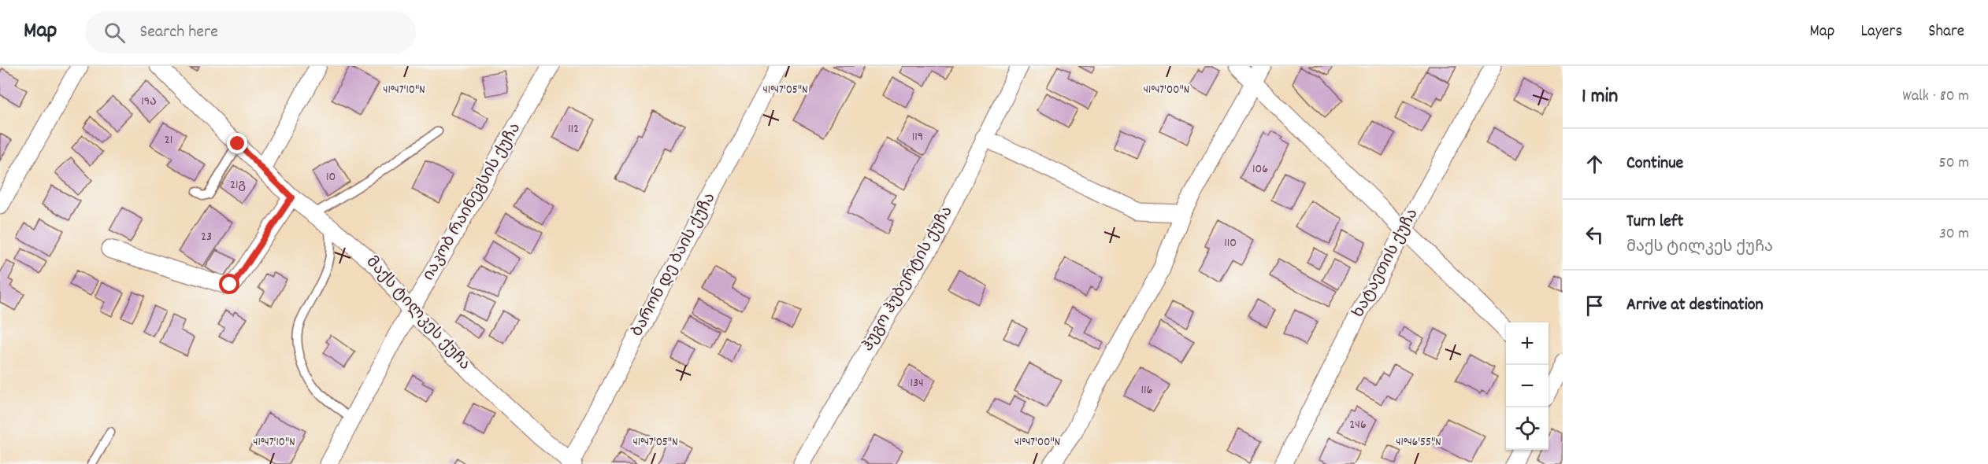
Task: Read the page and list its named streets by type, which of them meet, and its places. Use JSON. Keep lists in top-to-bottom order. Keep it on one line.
{"streets":{"street":["იაკობ რაინეგსის ქუჩა","ხატაეთის ქუჩა","ბარონ დე ბაის ქუჩა","ჰუგო ჰუბერტის ქუჩა","მაქს ტილკეს ქუჩა"]},"crossings":[["იაკობ რაინეგსის ქუჩა","მაქს ტილკეს ქუჩა"],["ბარონ დე ბაის ქუჩა","მაქს ტილკეს ქუჩა"]],"house_numbers":["19ა","112","119","21","106","10","21გ","23","110","134","116","246"],"page":{"header":"Map","search":"Search here","nav":["Map","Layers","Share"],"heading":["1 min","Walk · 80 m"],"list":[["Continue","50 m"],["Turn left","მაქს ტილკეს ქუჩა","30 m"],"Arrive at destination"],"map_buttons":["+","−"]},"coordinates":["41°47'10\"N","41°47'05\"N","41°47'00\"N","41°46'55\"N"]}
